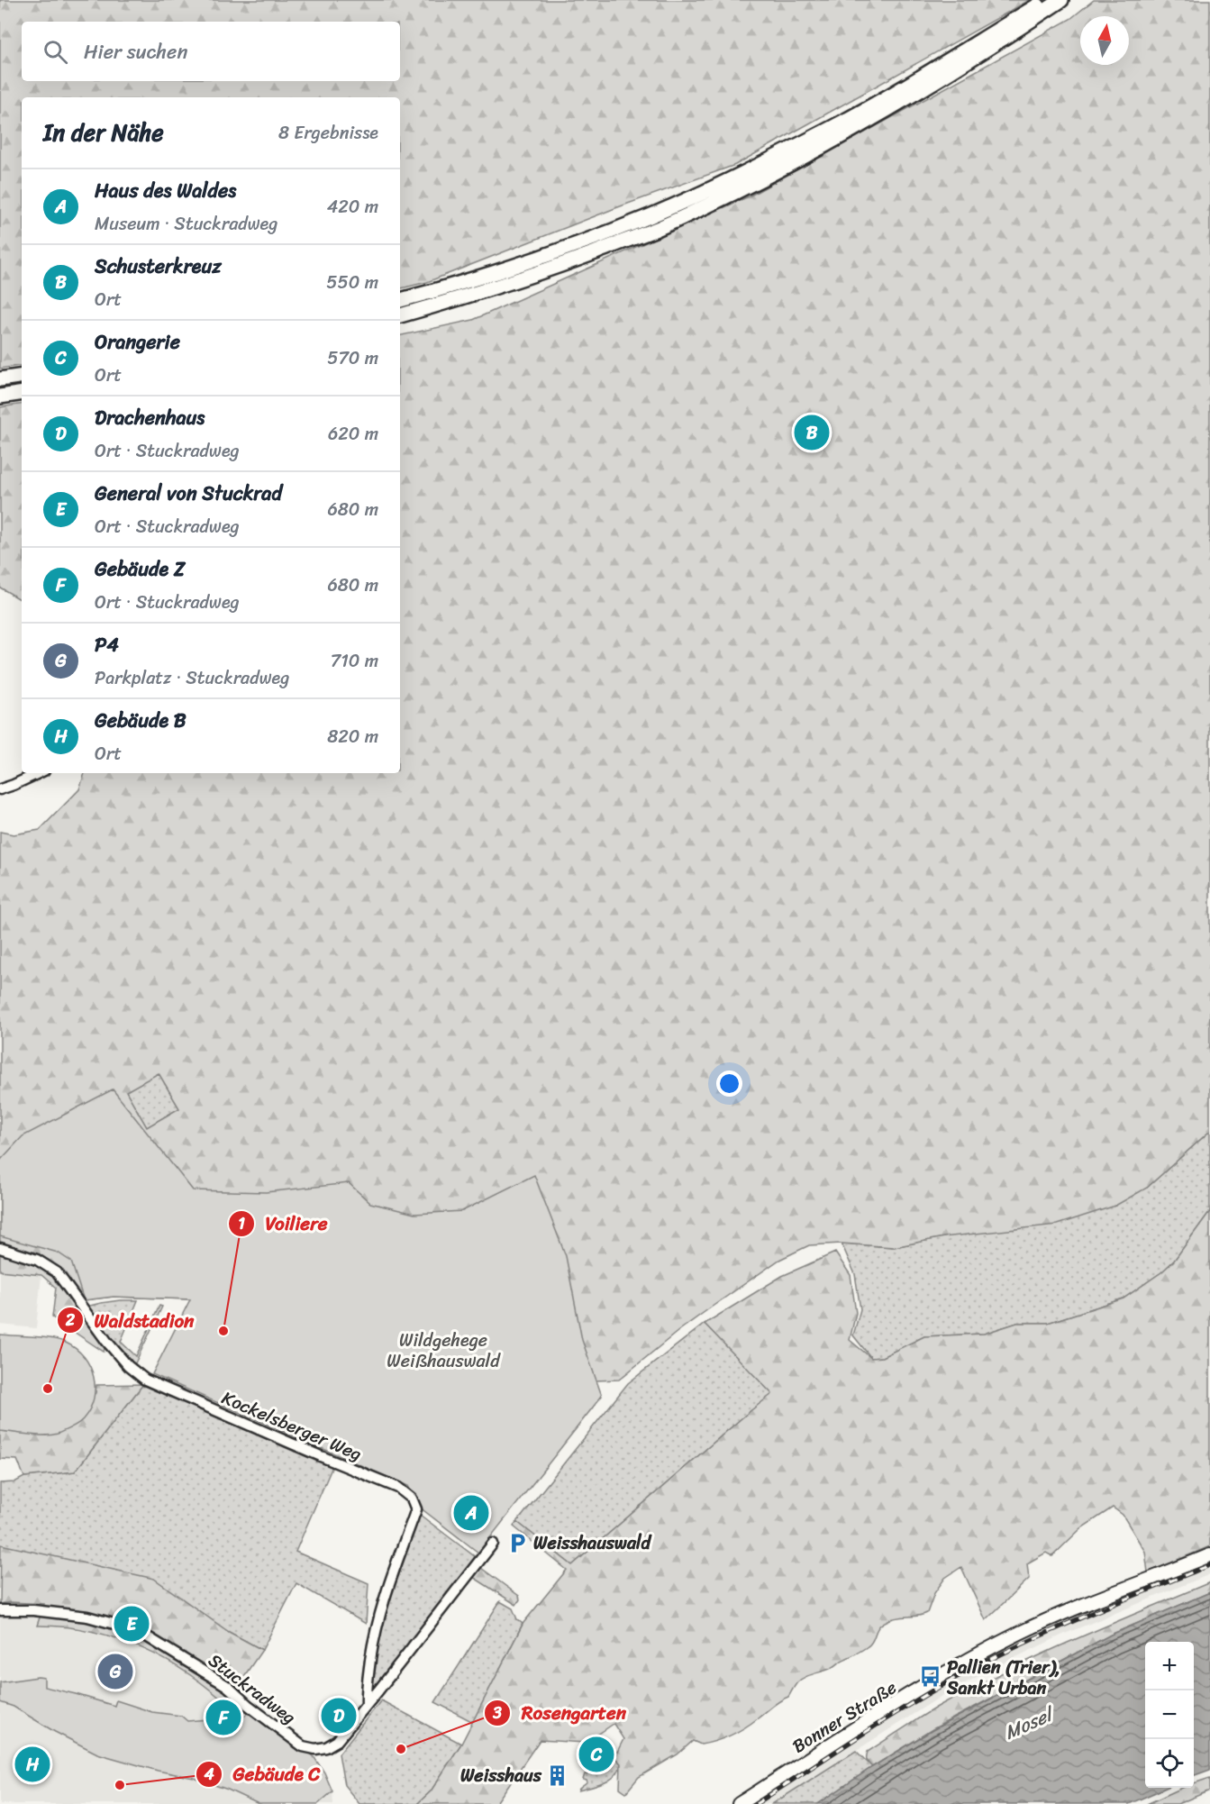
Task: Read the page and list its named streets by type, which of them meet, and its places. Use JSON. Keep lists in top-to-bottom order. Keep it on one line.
{"streets":{"main road":["Bonner Straße"],"street":["Kockelsberger Weg","Stuckradweg"]},"crossings":[["Kockelsberger Weg","Stuckradweg"]],"water":["Mosel"],"parks":["Wildgehege Weißhauswald"],"places":{"other":["Voiliere","Waldstadion","Rosengarten","Gebäude C"],"parking":["Weisshauswald"],"bus stop":["Pallien (Trier), Sankt Urban"],"building":["Weisshaus"]},"north":"top","page":{"search":"Hier suchen","heading":["In der Nähe","8 Ergebnisse"],"list":[{"mark":"A","name":"Haus des Waldes","note":"Museum · Stuckradweg","value":"420 m"},{"mark":"B","name":"Schusterkreuz","note":"Ort","value":"550 m"},{"mark":"C","name":"Orangerie","note":"Ort","value":"570 m"},{"mark":"D","name":"Drachenhaus","note":"Ort · Stuckradweg","value":"620 m"},{"mark":"E","name":"General von Stuckrad","note":"Ort · Stuckradweg","value":"680 m"},{"mark":"F","name":"Gebäude Z","note":"Ort · Stuckradweg","value":"680 m"},{"mark":"G","name":"P4","note":"Parkplatz · Stuckradweg","value":"710 m"},{"mark":"H","name":"Gebäude B","note":"Ort","value":"820 m"}],"pins":["B","A","E","G","D","F","C","H"],"map_buttons":["+","−"]}}
